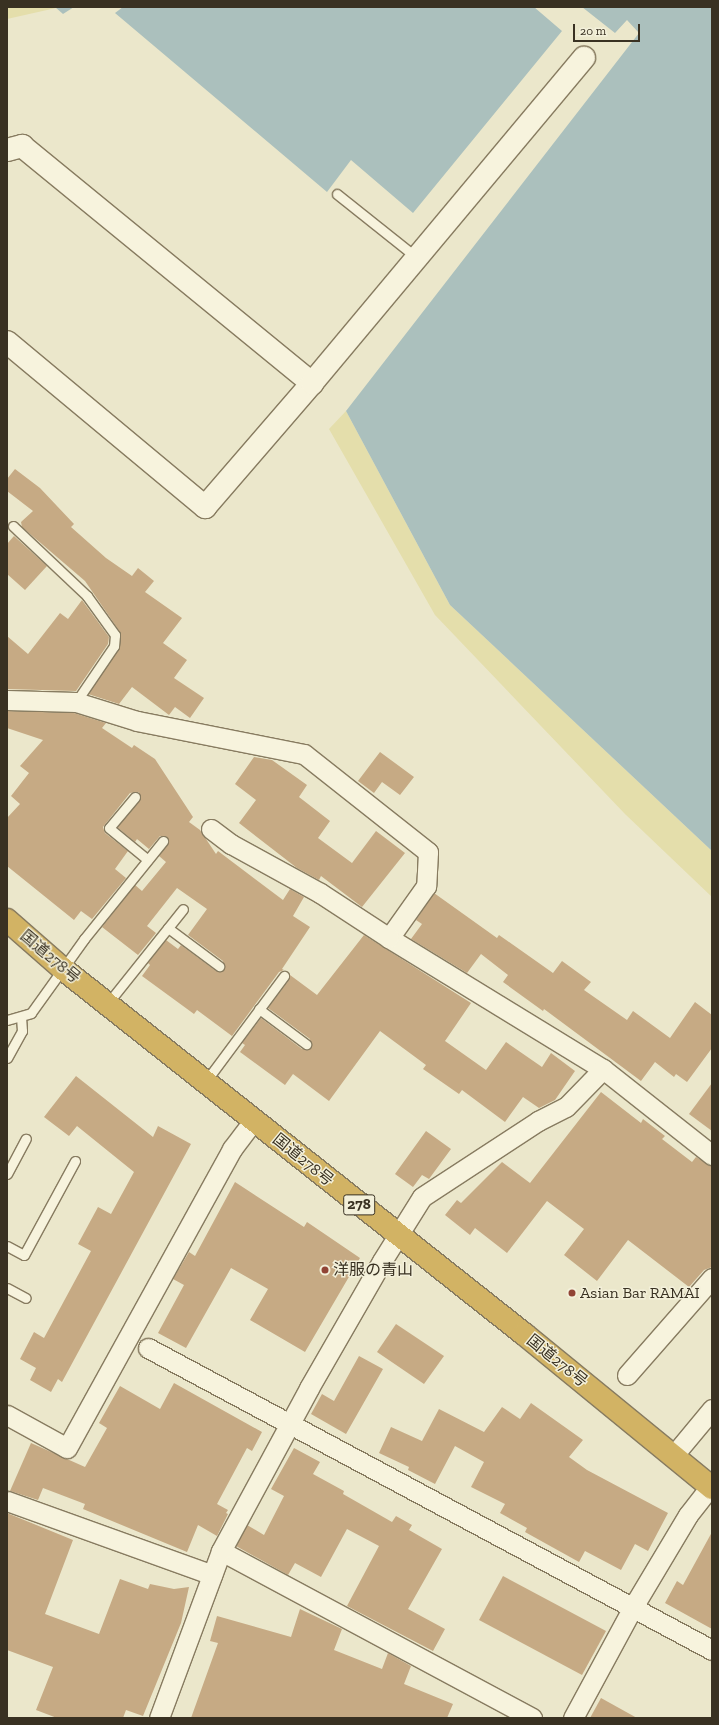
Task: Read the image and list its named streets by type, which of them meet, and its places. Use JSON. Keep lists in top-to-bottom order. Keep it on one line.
{"streets":{"highway":["国道278号","278"]},"places":["洋服の青山","Asian Bar RAMAI"],"scale_bar":"20 m"}
